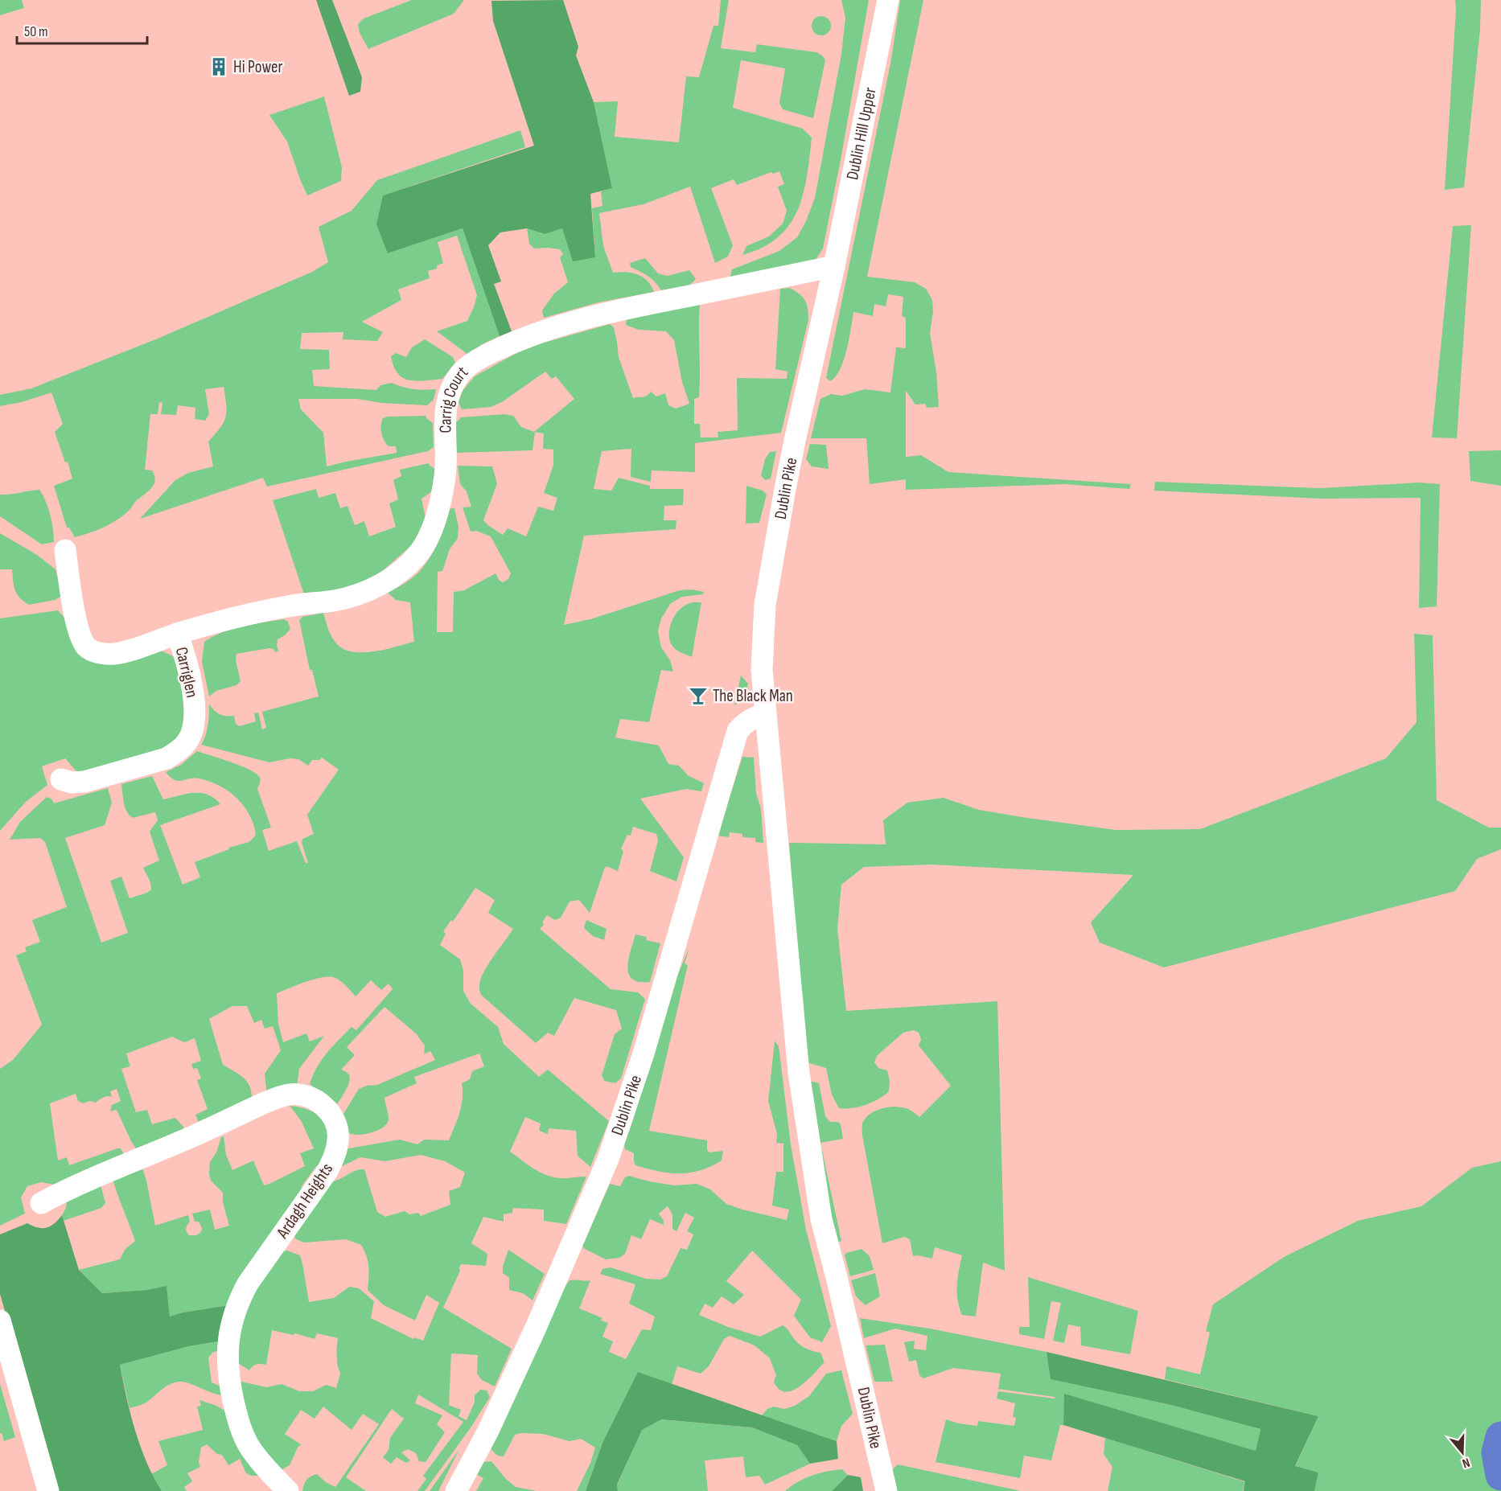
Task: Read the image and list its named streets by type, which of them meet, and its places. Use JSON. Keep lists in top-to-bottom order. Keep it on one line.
{"streets":{"street":["Dublin Hill Upper","Carrig Court","Dublin Pike","Carriglen","Ardagh Heights"]},"crossings":[["Dublin Hill Upper","Carrig Court"],["Dublin Hill Upper","Dublin Pike"],["Carrig Court","Dublin Pike"],["Carrig Court","Carriglen"]],"places":{"building":["Hi Power"],"bar":["The Black Man"]},"scale_bar":"50 m","north":"bottom"}
